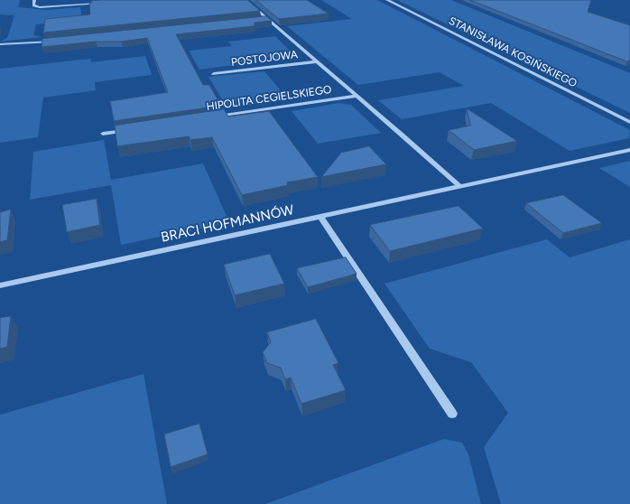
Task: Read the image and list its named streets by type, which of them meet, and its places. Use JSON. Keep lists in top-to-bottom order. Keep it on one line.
{"streets":{"street":["STANISŁAWA KOSIŃSKIEGO","POSTOJOWA","HIPOLITA CEGIELSKIEGO","BRACI HOFMANNÓW"]},"crossings":[["POSTOJOWA","HIPOLITA CEGIELSKIEGO"],["HIPOLITA CEGIELSKIEGO","BRACI HOFMANNÓW"]]}
